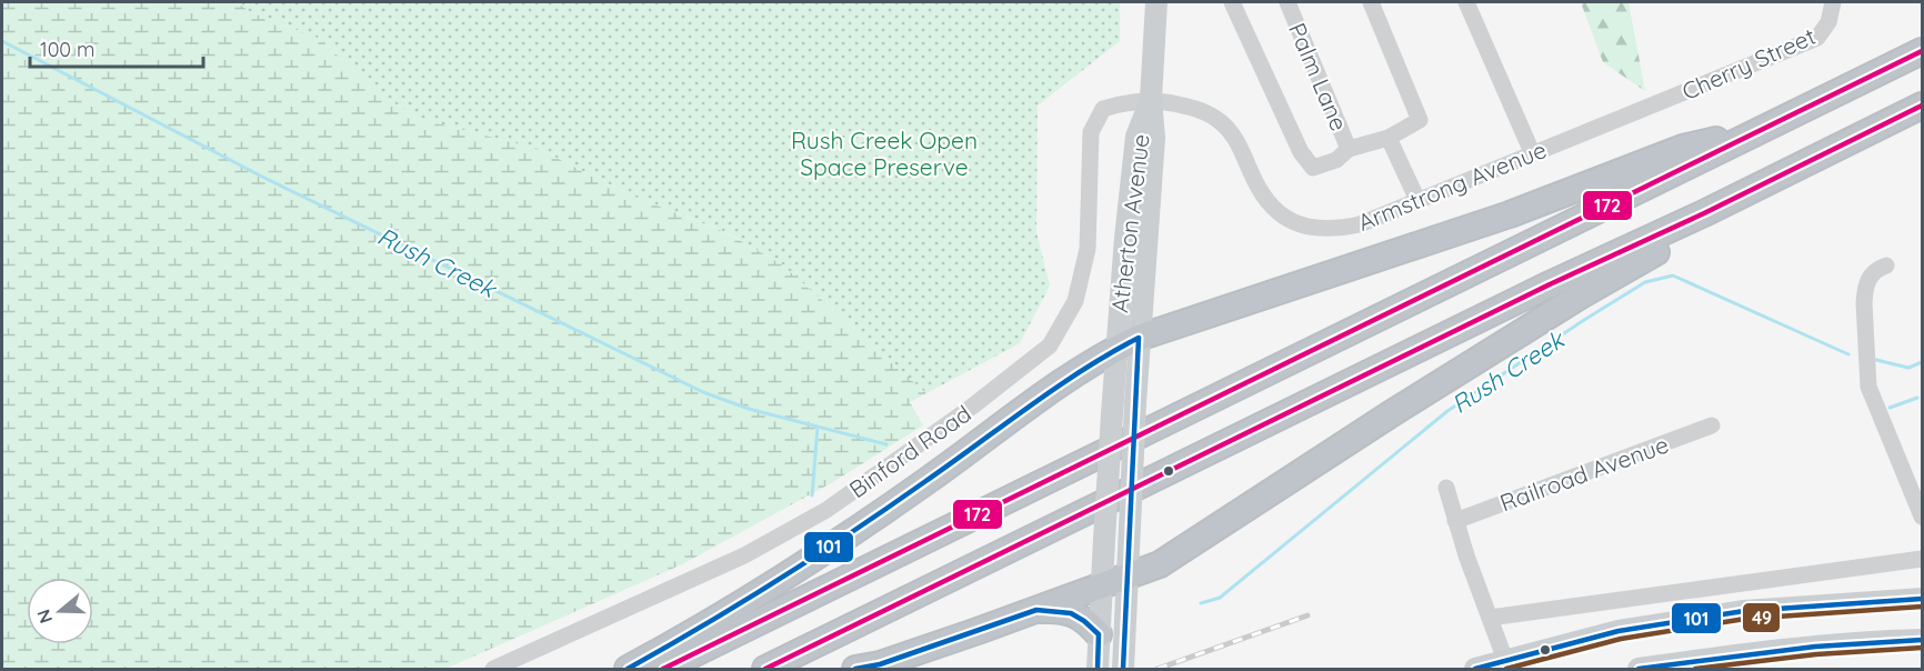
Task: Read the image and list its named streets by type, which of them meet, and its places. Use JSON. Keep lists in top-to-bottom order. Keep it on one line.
{"streets":{"main road":["Atherton Avenue"],"street":["Cherry Street","Palm Lane","Armstrong Avenue","Binford Road","Railroad Avenue"]},"crossings":[["Cherry Street","Armstrong Avenue"],["Armstrong Avenue","Atherton Avenue"],["Armstrong Avenue","Binford Road"],["Atherton Avenue","Binford Road"]],"water":["Rush Creek"],"parks":["Rush Creek Open Space Preserve"],"lines":["transit line 172","transit line 101","transit line 49"],"scale_bar":"100 m","north":"left"}
